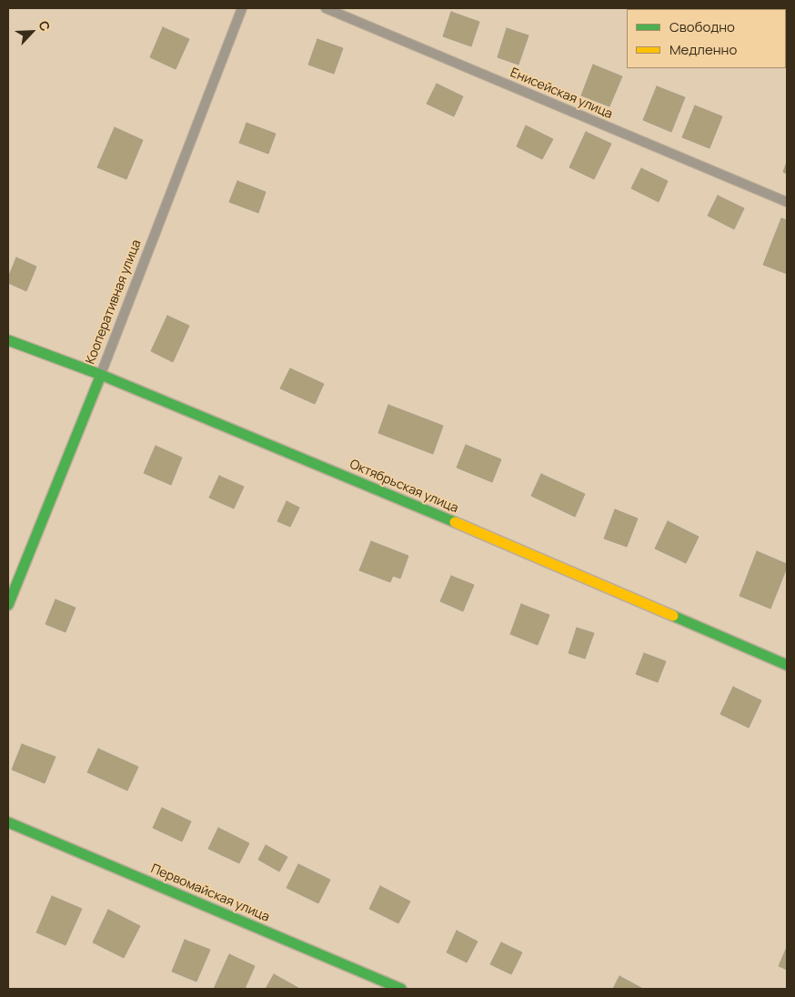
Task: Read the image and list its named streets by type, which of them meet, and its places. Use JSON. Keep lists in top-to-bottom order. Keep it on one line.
{"streets":{"main road":["Кооперативная улица","Октябрьская улица","Первомайская улица"],"lane":["Енисейская улица"]},"crossings":[["Кооперативная улица","Октябрьская улица"]],"legend":["Свободно","Медленно"],"north":"top right"}
